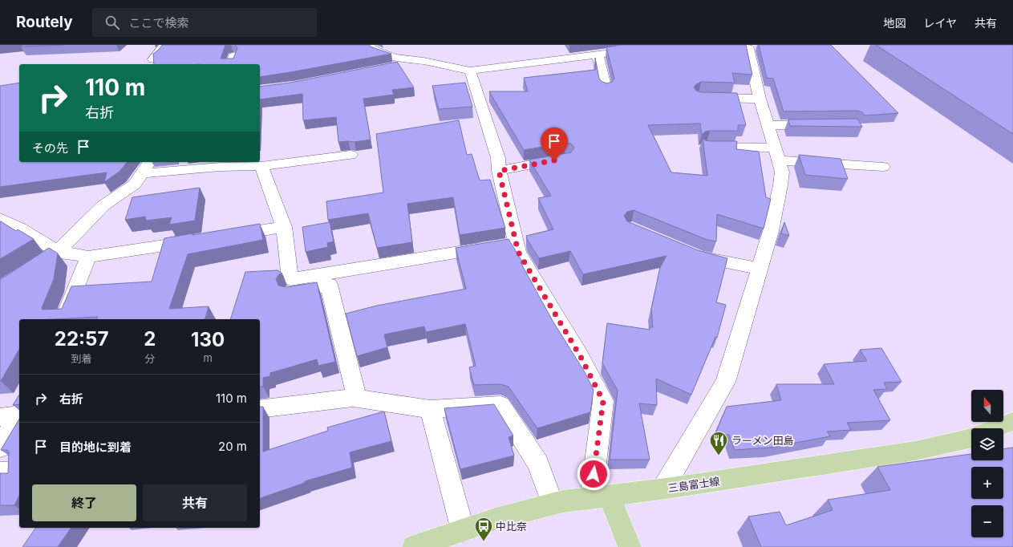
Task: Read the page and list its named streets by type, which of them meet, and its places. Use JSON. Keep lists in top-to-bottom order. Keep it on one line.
{"streets":{"main road":["三島富士線"]},"places":{"restaurant":["ラーメン田島"],"bus stop":["中比奈"]},"north":"top","page":{"header":"Routely","search":"ここで検索","nav":["地図","レイヤ","共有"],"turn":["110 m","右折"],"then":"その先","eta":["22:57","到着","2","分","130","m"],"list":[{"name":"右折","value":"110 m"},{"name":"目的地に到着","value":"20 m"}],"map_buttons":["+","−"],"buttons":["終了","共有"]}}
